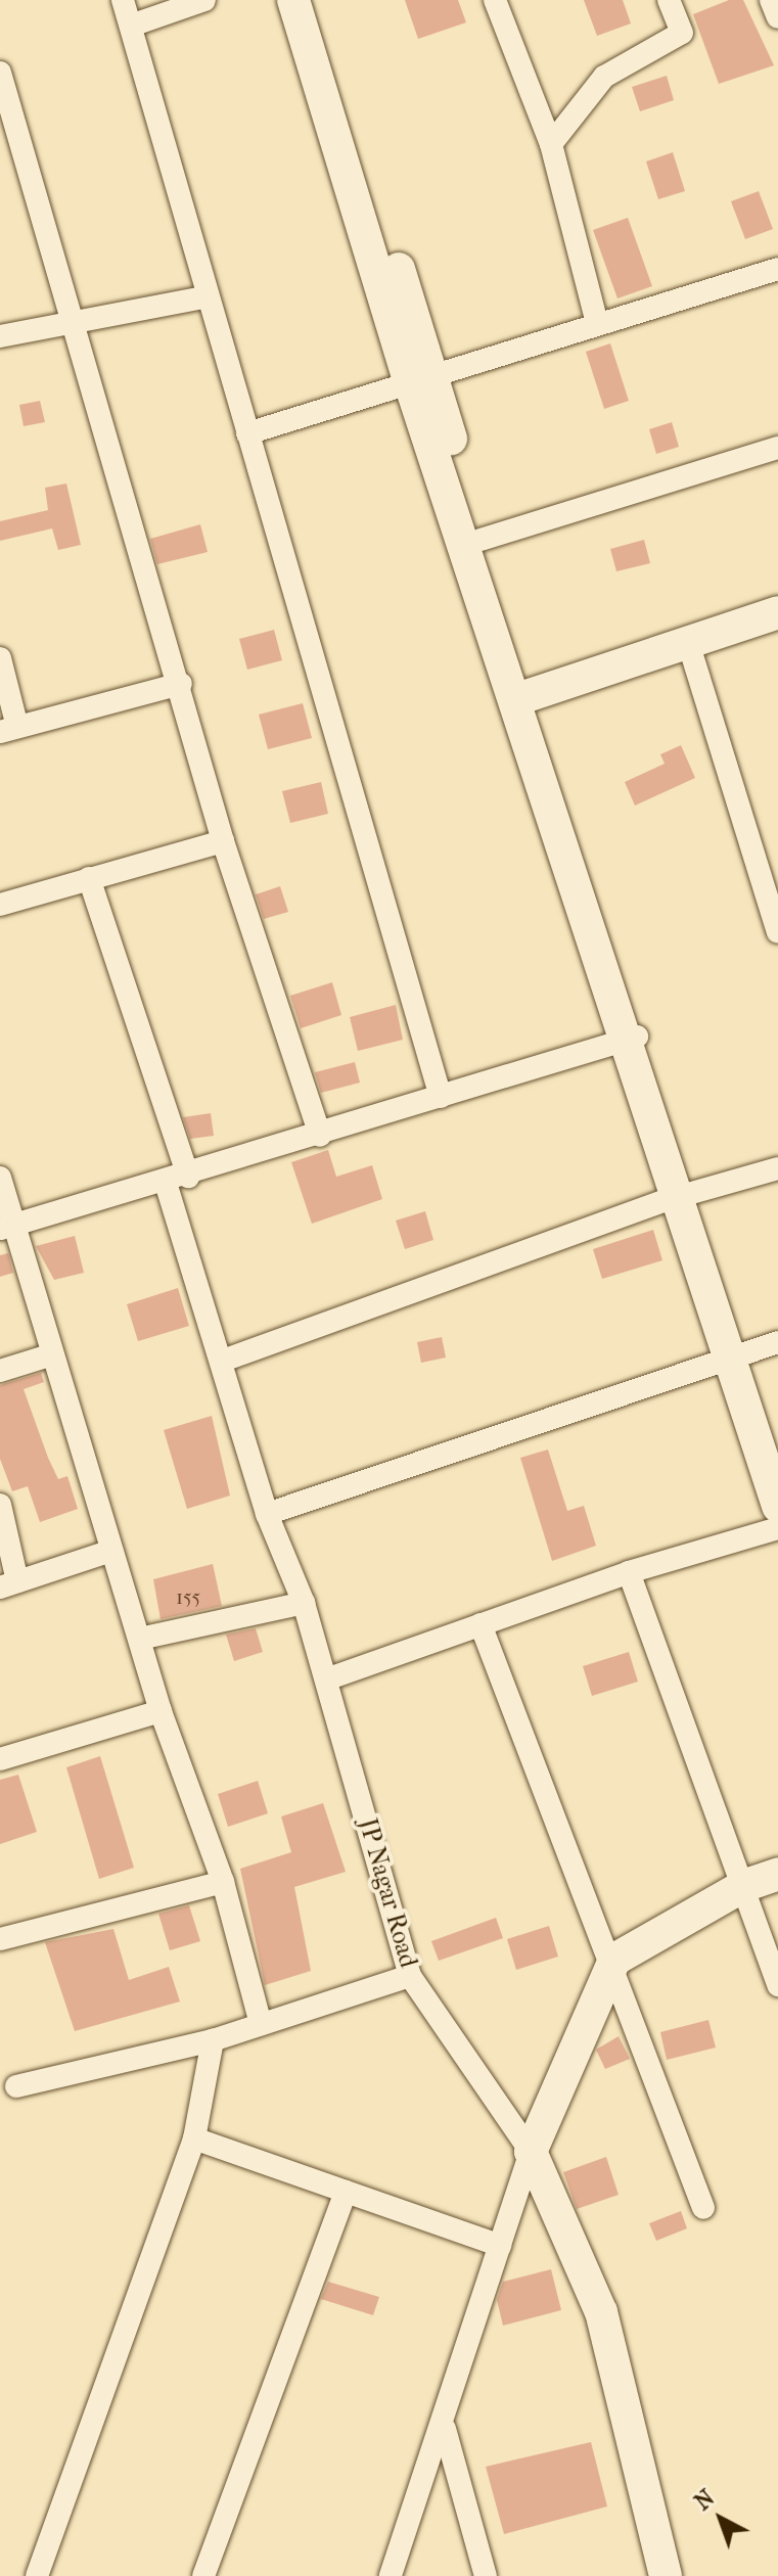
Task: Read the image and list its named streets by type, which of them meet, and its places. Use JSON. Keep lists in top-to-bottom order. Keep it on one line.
{"streets":{"street":["JP Nagar Road"]},"house_numbers":["155"],"north":"top left"}
